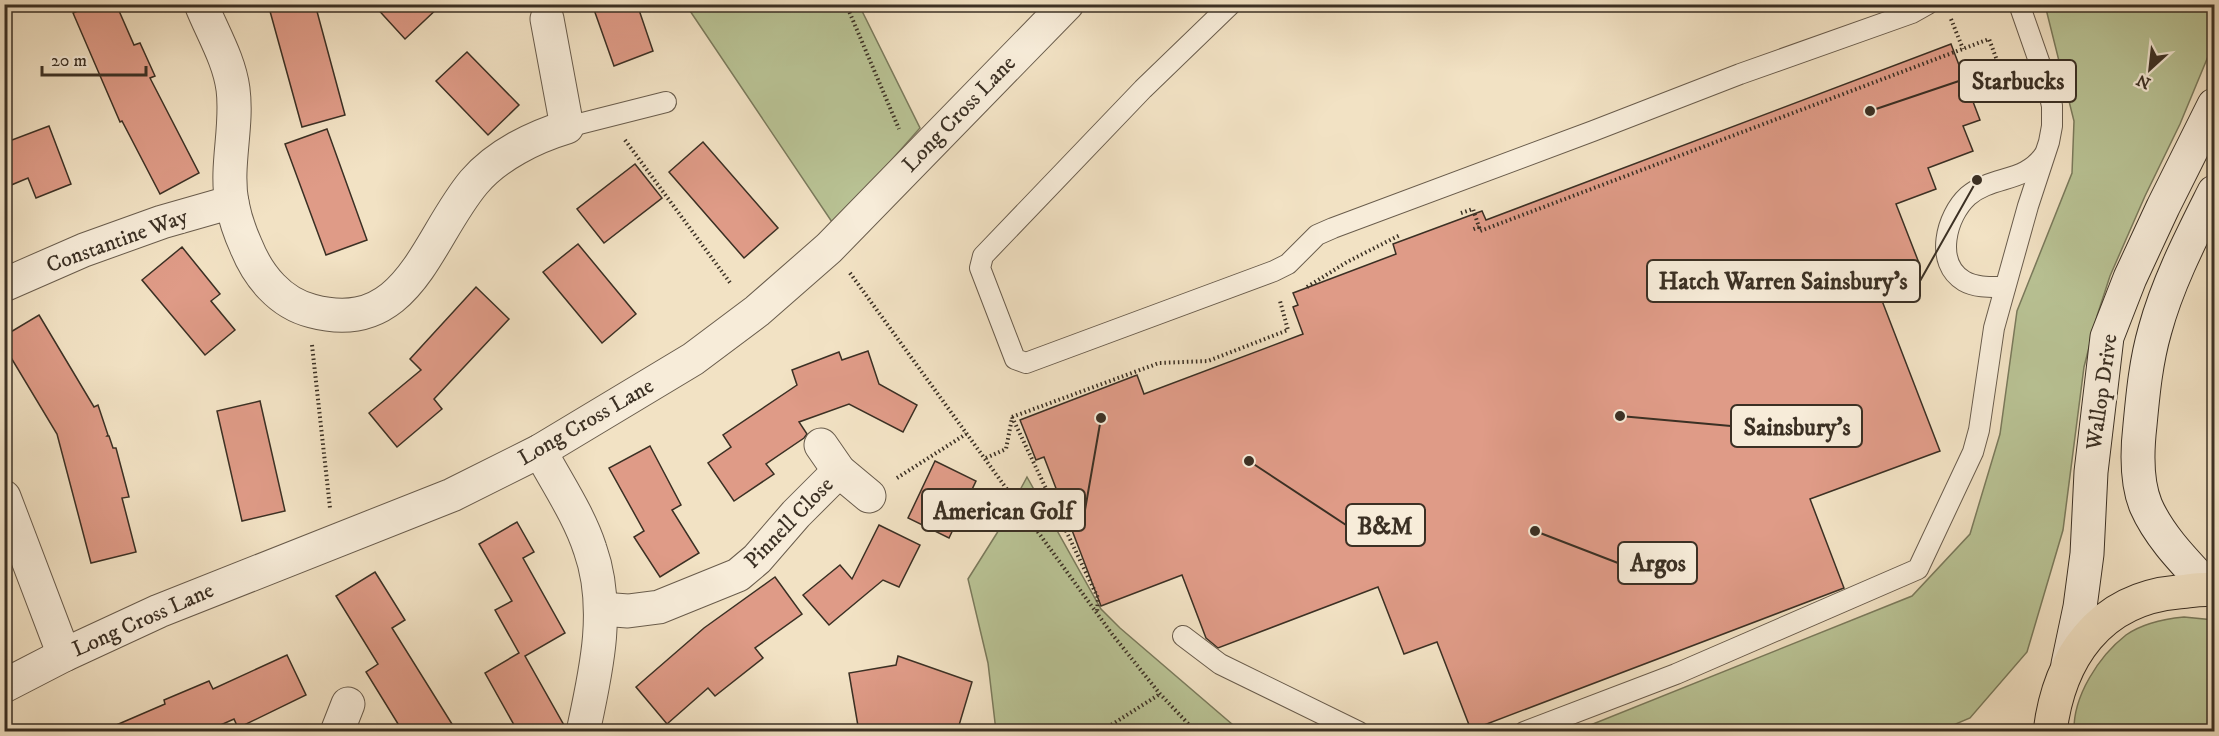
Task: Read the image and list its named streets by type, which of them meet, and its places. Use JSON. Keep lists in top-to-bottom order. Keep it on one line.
{"streets":{"street":["Long Cross Lane","Constantine Way","Wallop Drive","Pinnell Close"]},"places":["Starbucks","Hatch Warren Sainsbury's","Sainsbury's","American Golf","B&M","Argos"],"scale_bar":"20 m","north":"bottom left"}
